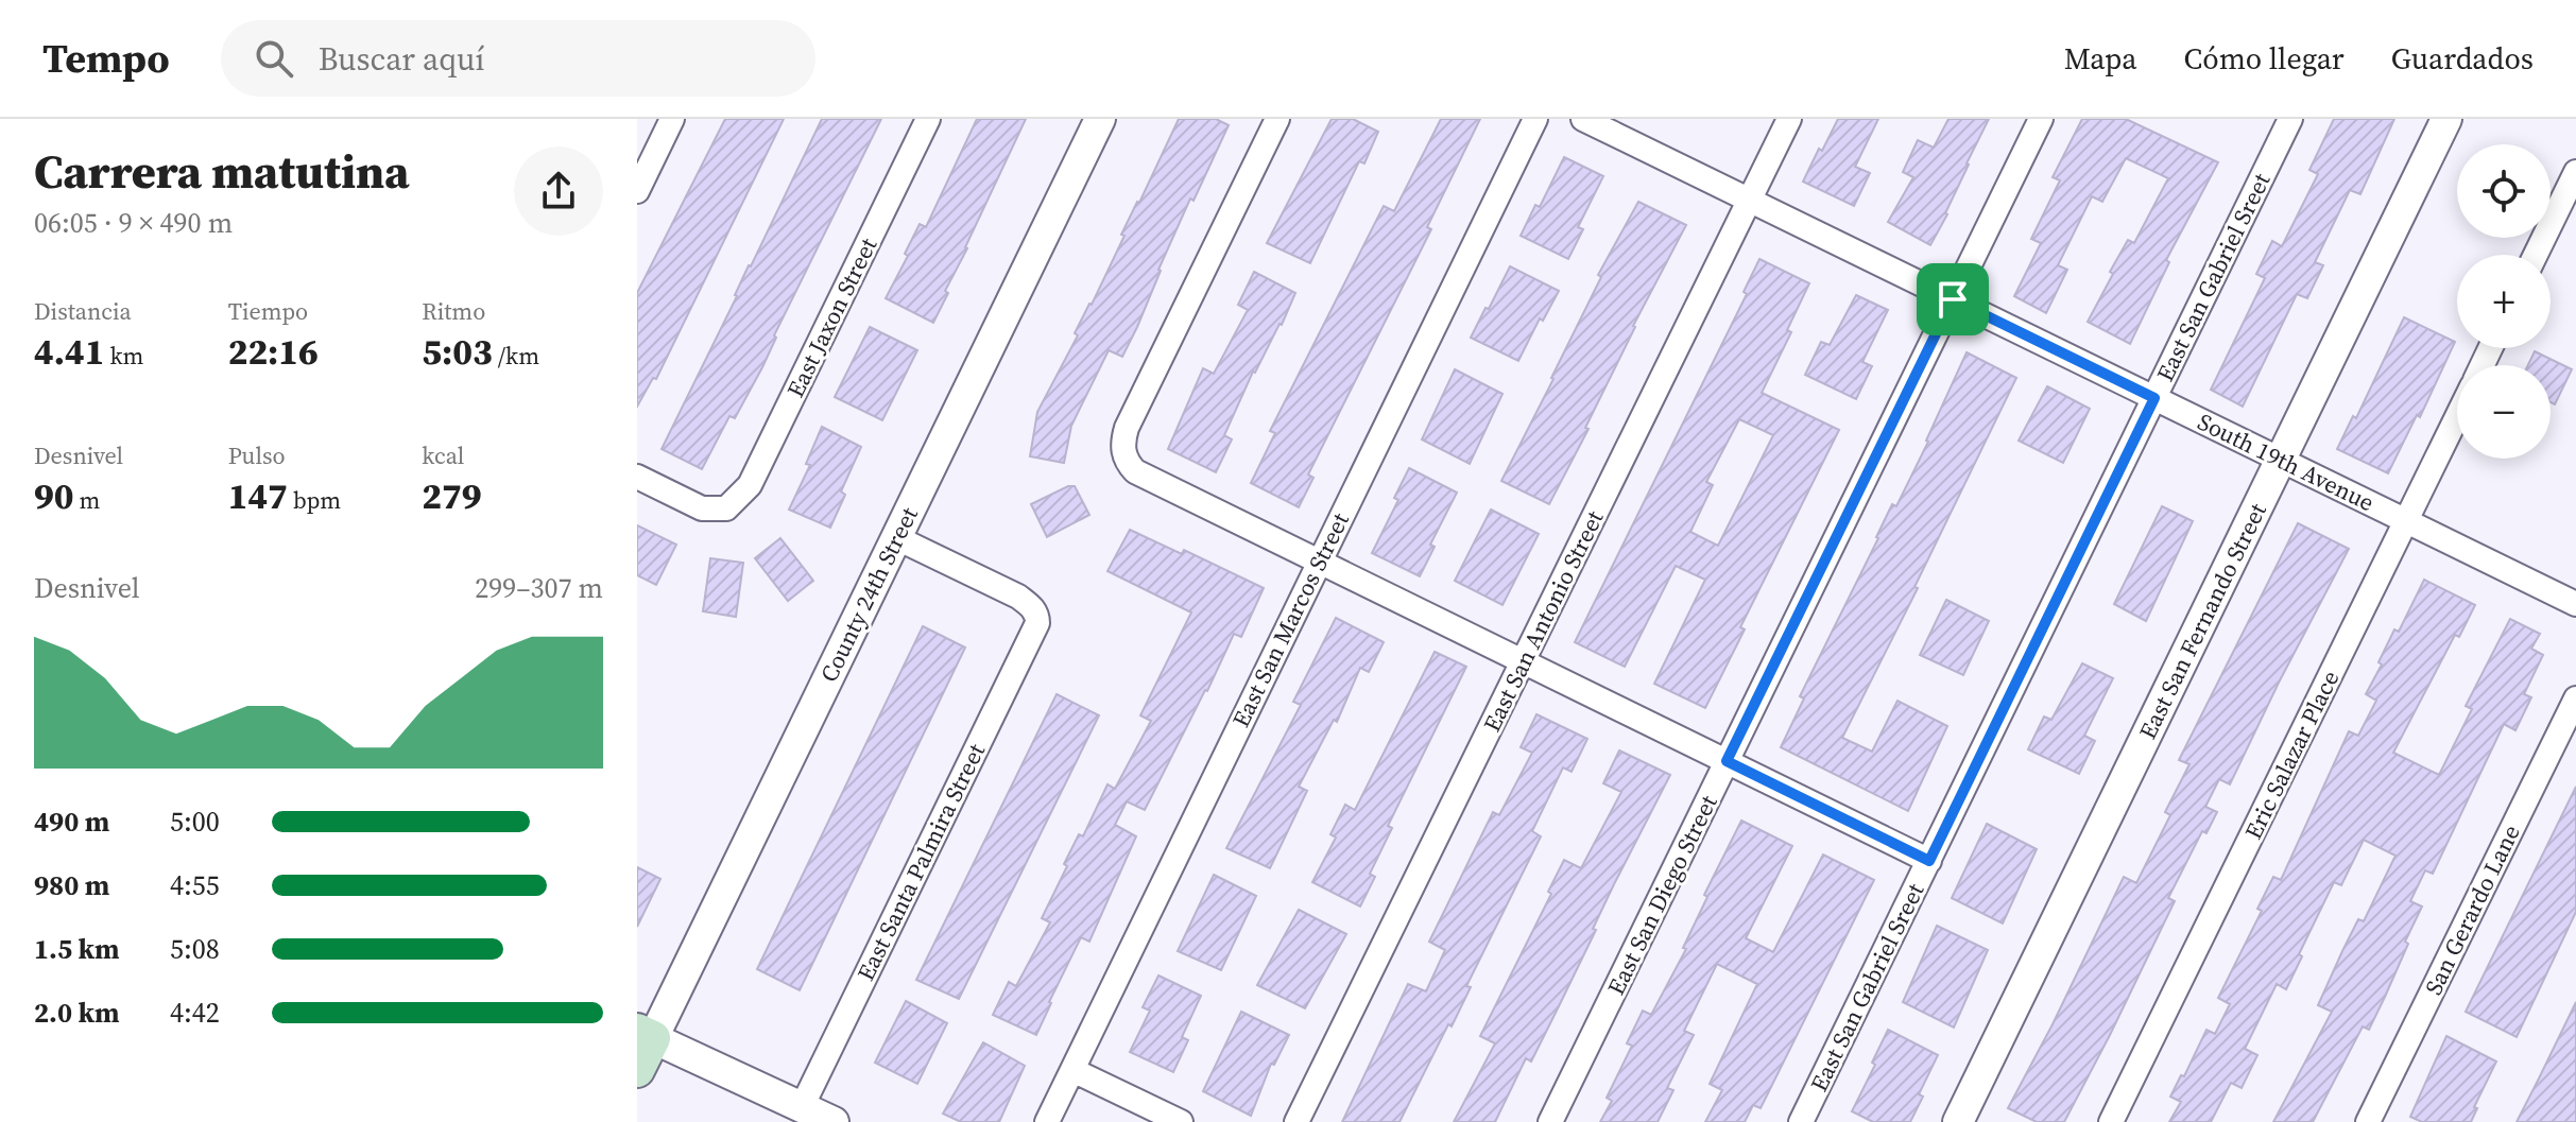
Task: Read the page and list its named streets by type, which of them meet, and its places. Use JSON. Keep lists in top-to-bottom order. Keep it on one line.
{"streets":{"main road":["County 24th Street"],"street":["East San Gabriel Sreet","East Jaxon Street","South 19th Avenue","East San Marcos Street","East San Antonio Street","East San Fernando Street","Eric Salazar Place","East Santa Palmira Street","East San Diego Street","San Gerardo Lane"]},"crossings":[["East San Gabriel Sreet","South 19th Avenue"],["South 19th Avenue","East San Antonio Street"],["South 19th Avenue","East San Fernando Street"],["South 19th Avenue","Eric Salazar Place"],["South 19th Avenue","East San Diego Street"],["County 24th Street","East Santa Palmira Street"]],"page":{"header":"Tempo","search":"Buscar aquí","nav":["Mapa","Cómo llegar","Guardados"],"heading":["Carrera matutina","06:05 · 9 × 490 m"],"map_buttons":["+","−"],"stats":[["Distancia","4.41 km"],["Tiempo","22:16"],["Ritmo","5:03 /km"],["Desnivel","90 m"],["Pulso","147 bpm"],["kcal","279"]],"chart":["Desnivel","299–307 m"],"list":[{"name":"490 m","note":"5:00"},{"name":"980 m","note":"4:55"},{"name":"1.5 km","note":"5:08"},{"name":"2.0 km","note":"4:42"}]}}
